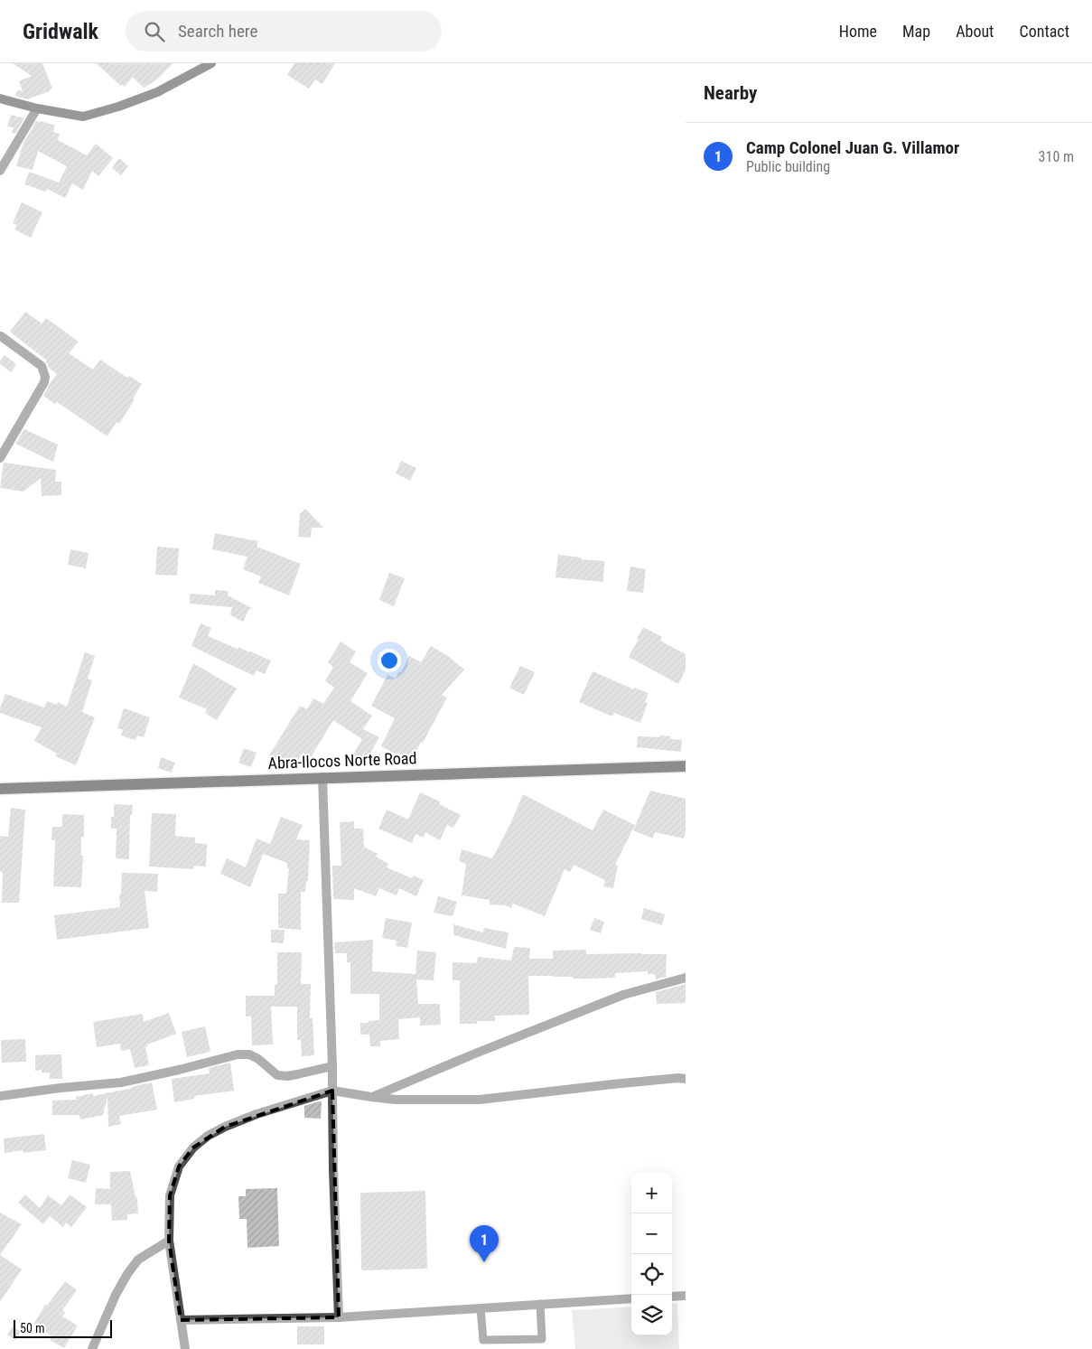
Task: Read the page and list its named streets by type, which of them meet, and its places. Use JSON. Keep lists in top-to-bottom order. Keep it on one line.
{"streets":{"main road":["Abra-Ilocos Norte Road"]},"scale_bar":"50 m","page":{"header":"Gridwalk","search":"Search here","nav":["Home","Map","About","Contact"],"heading":"Nearby","list":[{"mark":"1","name":"Camp Colonel Juan G. Villamor","note":"Public building","value":"310 m"}],"map_buttons":["+","−"],"pins":"1","scale":"50 m"}}
